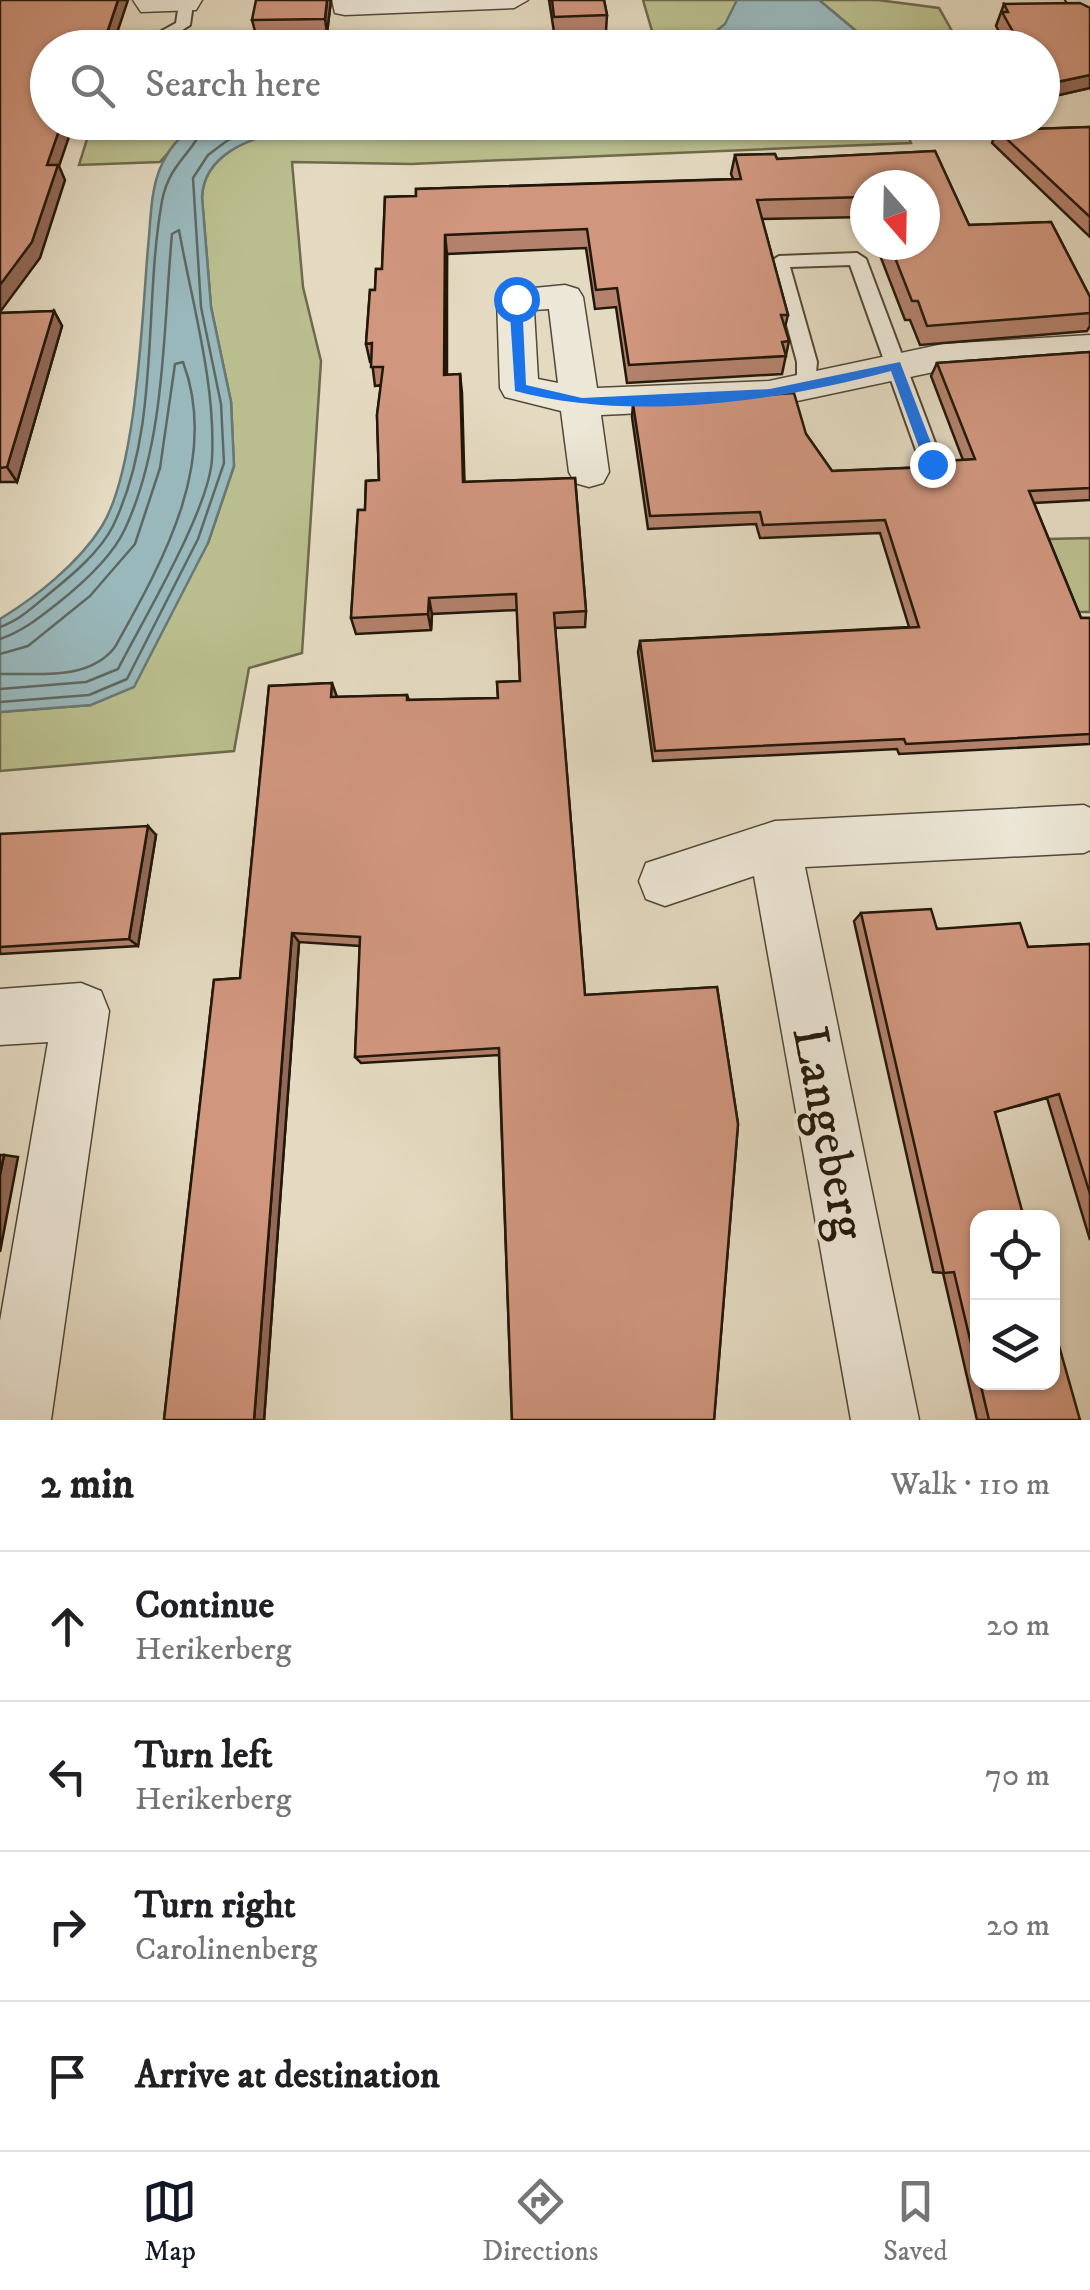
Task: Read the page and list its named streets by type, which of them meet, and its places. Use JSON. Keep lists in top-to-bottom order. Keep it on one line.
{"streets":{"street":["Langeberg"]},"north":"bottom","page":{"search":"Search here","heading":["2 min","Walk · 110 m"],"list":[["Continue","Herikerberg","20 m"],["Turn left","Herikerberg","70 m"],["Turn right","Carolinenberg","20 m"],"Arrive at destination"],"nav":["Map","Directions","Saved"]}}
